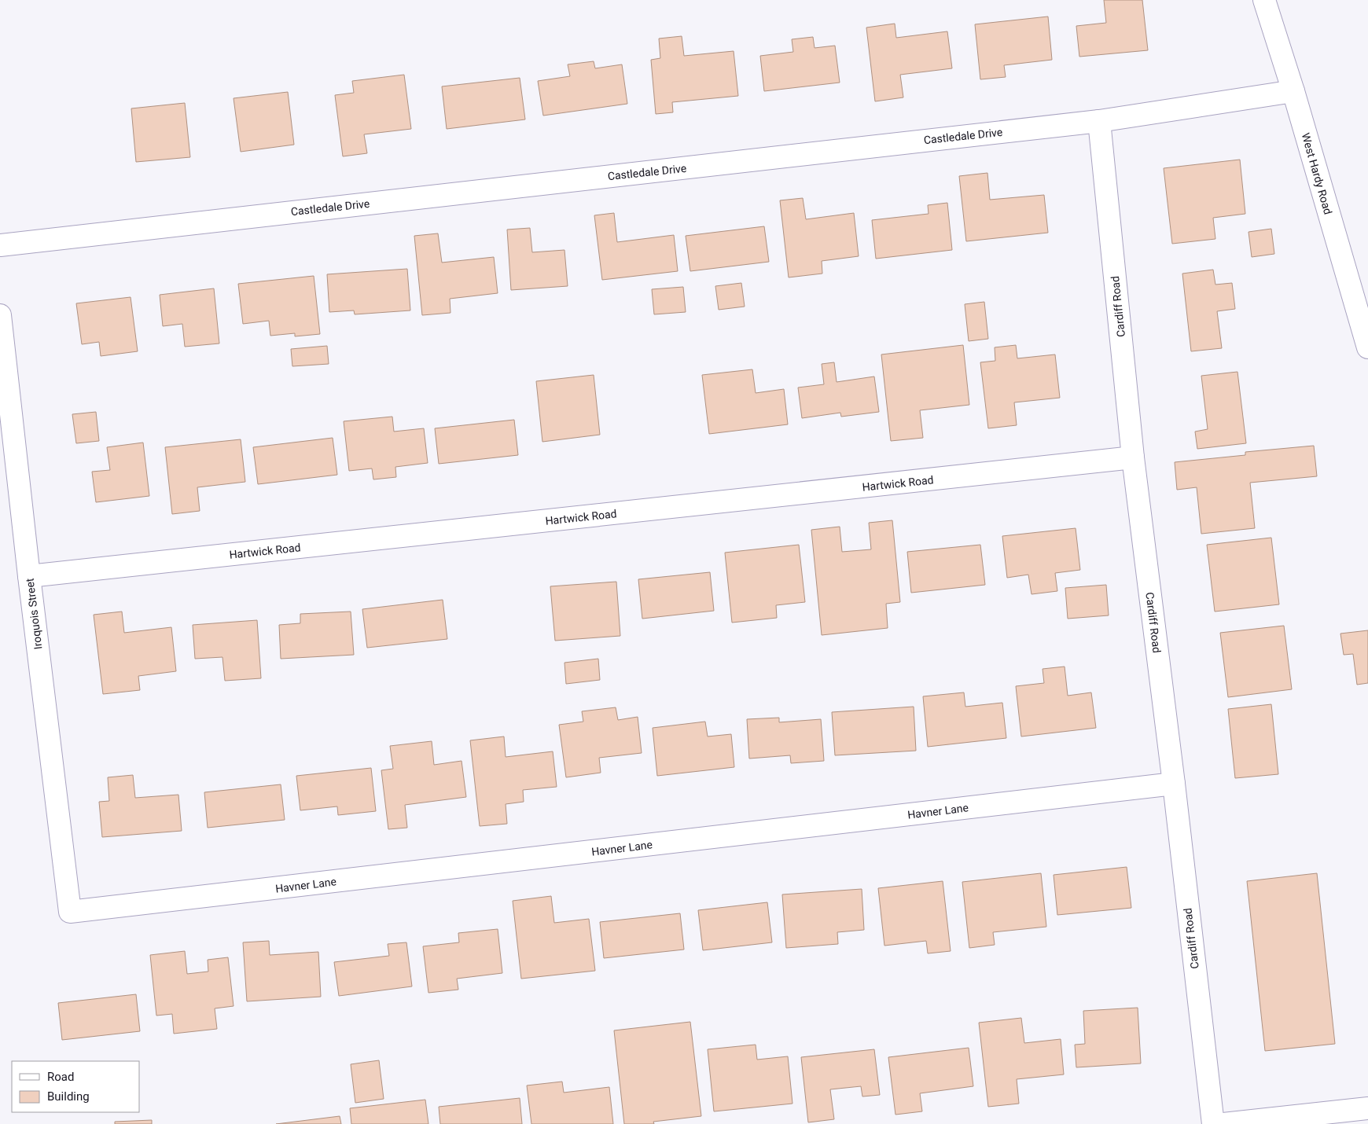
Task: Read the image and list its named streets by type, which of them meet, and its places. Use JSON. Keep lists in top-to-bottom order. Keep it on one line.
{"streets":{"street":["Castledale Drive","West Hardy Road","Cardiff Road","Hartwick Road","Iroquois Street","Havner Lane"]},"crossings":[["Castledale Drive","West Hardy Road"],["Castledale Drive","Cardiff Road"],["Cardiff Road","Hartwick Road"],["Cardiff Road","Havner Lane"],["Hartwick Road","Iroquois Street"],["Iroquois Street","Havner Lane"]],"legend":["Road","Building"]}
